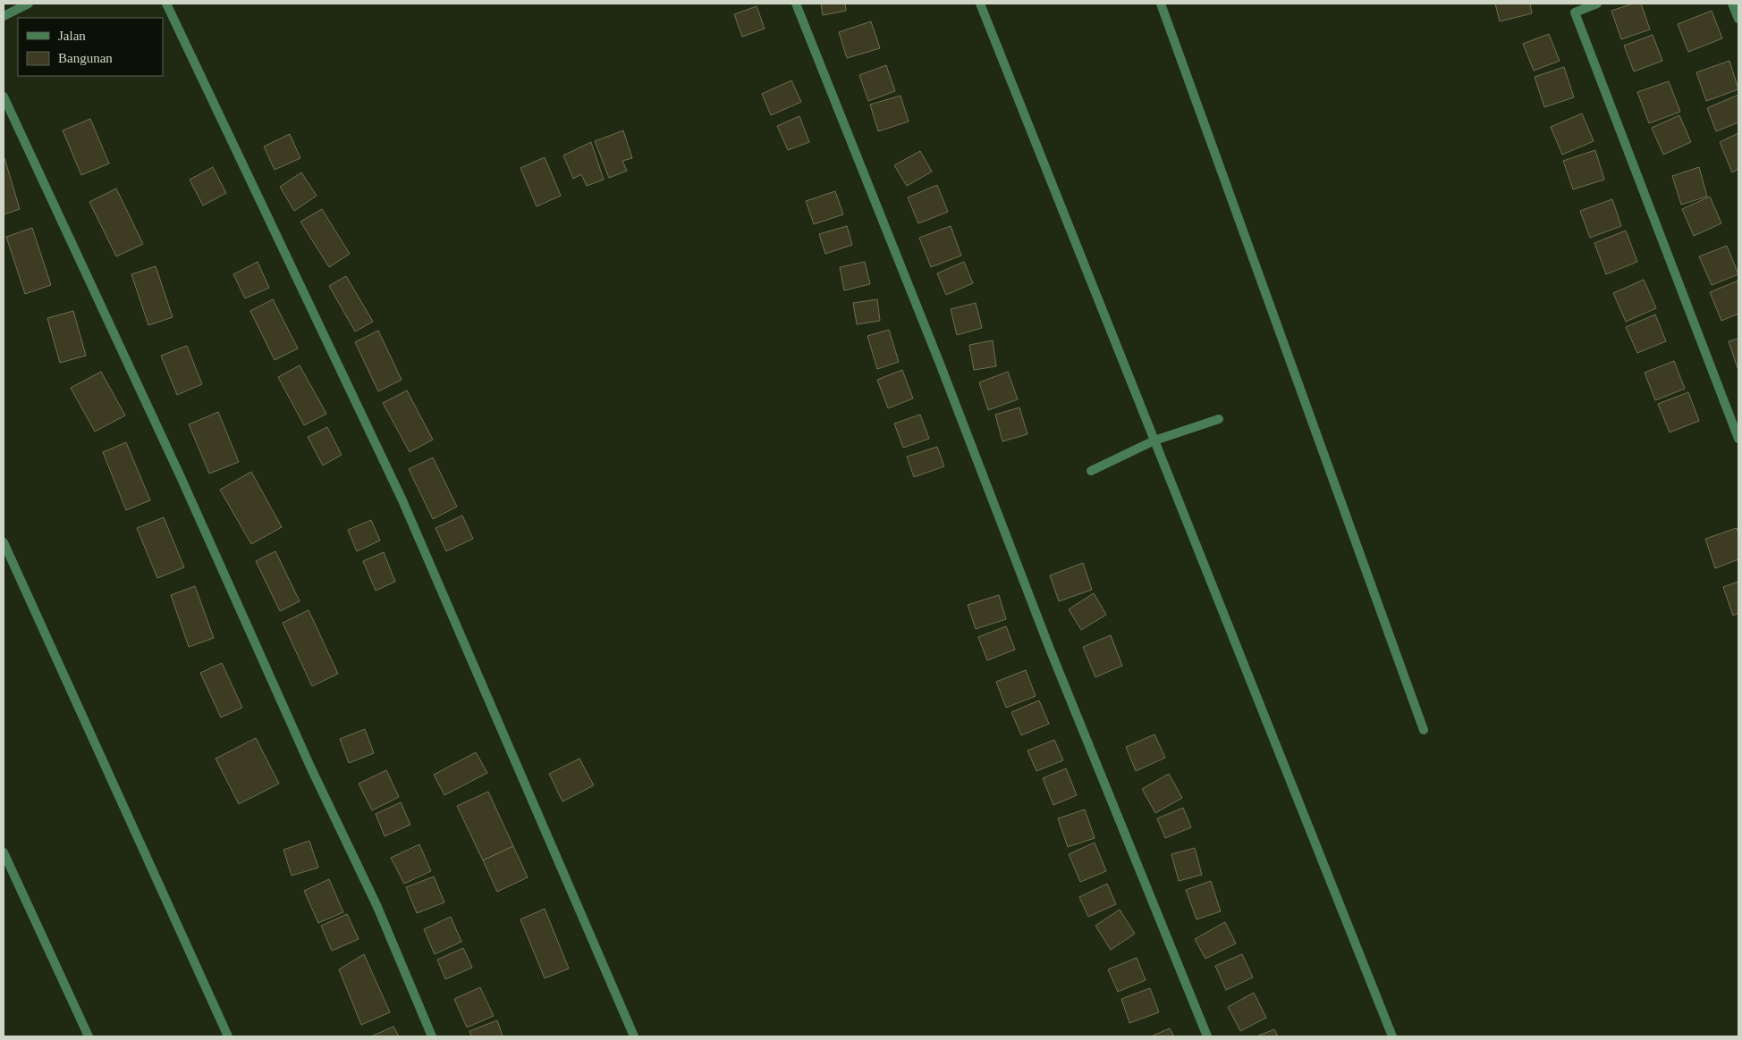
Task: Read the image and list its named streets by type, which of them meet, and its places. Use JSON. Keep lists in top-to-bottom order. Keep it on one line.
{"legend":["Jalan","Bangunan"]}
